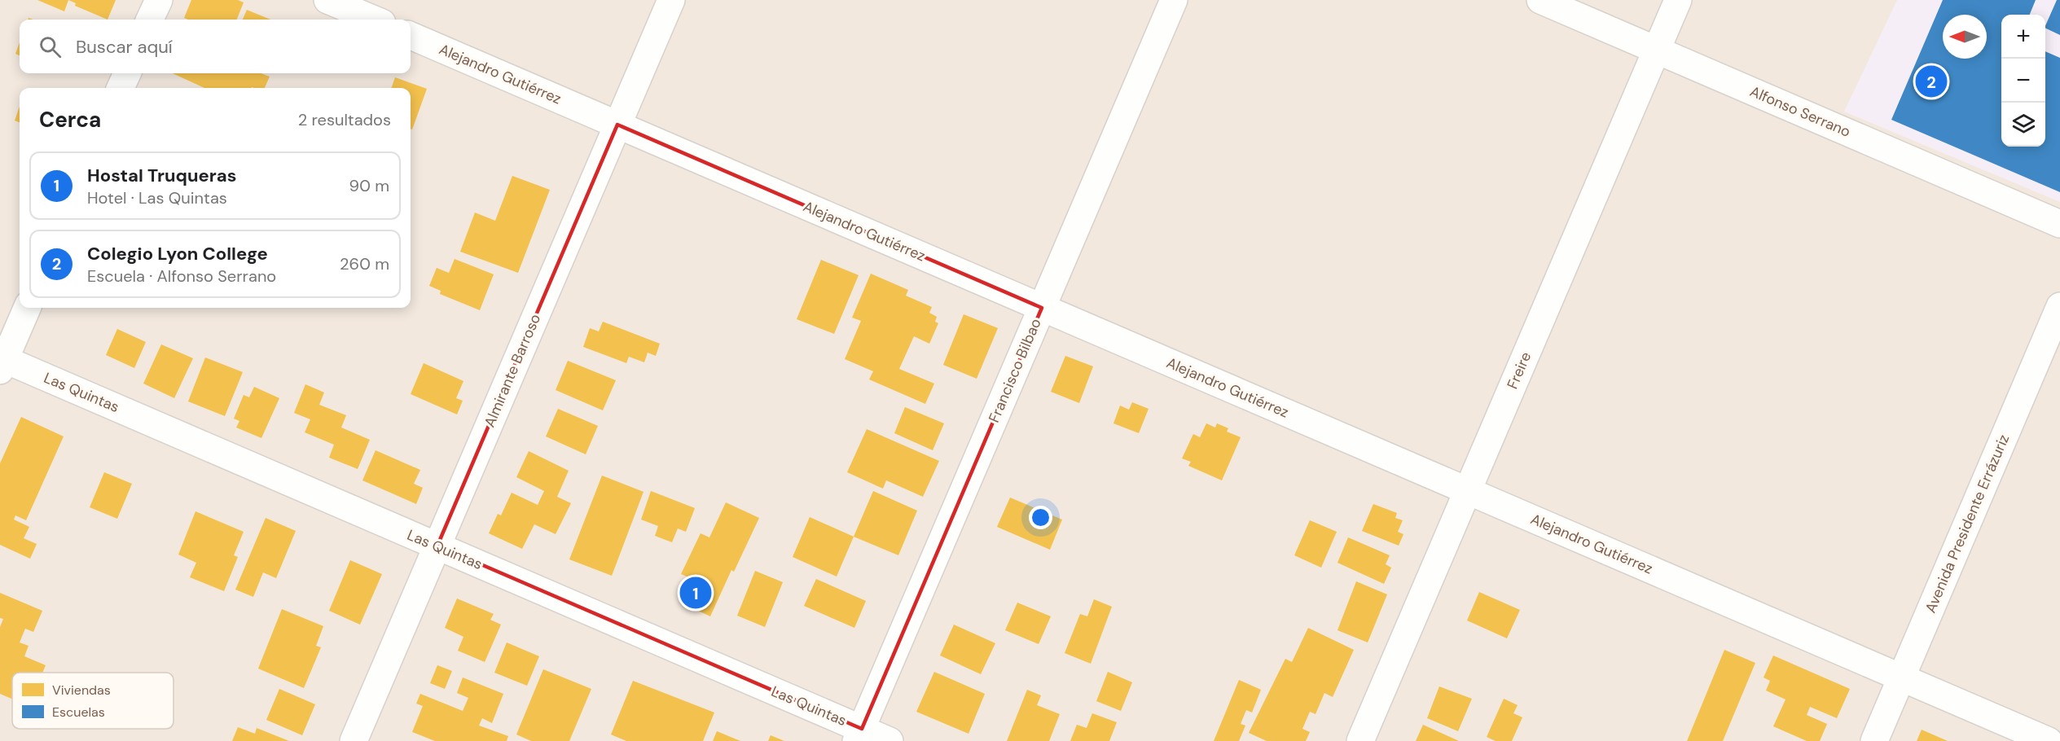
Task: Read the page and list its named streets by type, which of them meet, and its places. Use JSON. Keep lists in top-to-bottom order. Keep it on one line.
{"streets":{"street":["Alejandro Gutiérrez","Alfonso Serrano","Almirante Barroso","Francisco Bilbao","Freire","Las Quintas","Avenida Presidente Errázuriz"]},"crossings":[["Alejandro Gutiérrez","Almirante Barroso"],["Alejandro Gutiérrez","Francisco Bilbao"],["Alejandro Gutiérrez","Freire"],["Alejandro Gutiérrez","Avenida Presidente Errázuriz"],["Alfonso Serrano","Freire"],["Almirante Barroso","Las Quintas"],["Francisco Bilbao","Las Quintas"]],"legend":["Viviendas","Escuelas"],"north":"left","page":{"map_buttons":["+","−"],"search":"Buscar aquí","pins":["2","1"],"heading":["Cerca","2 resultados"],"list":[{"mark":"1","name":"Hostal Truqueras","note":"Hotel · Las Quintas","value":"90 m"},{"mark":"2","name":"Colegio Lyon College","note":"Escuela · Alfonso Serrano","value":"260 m"}]}}
